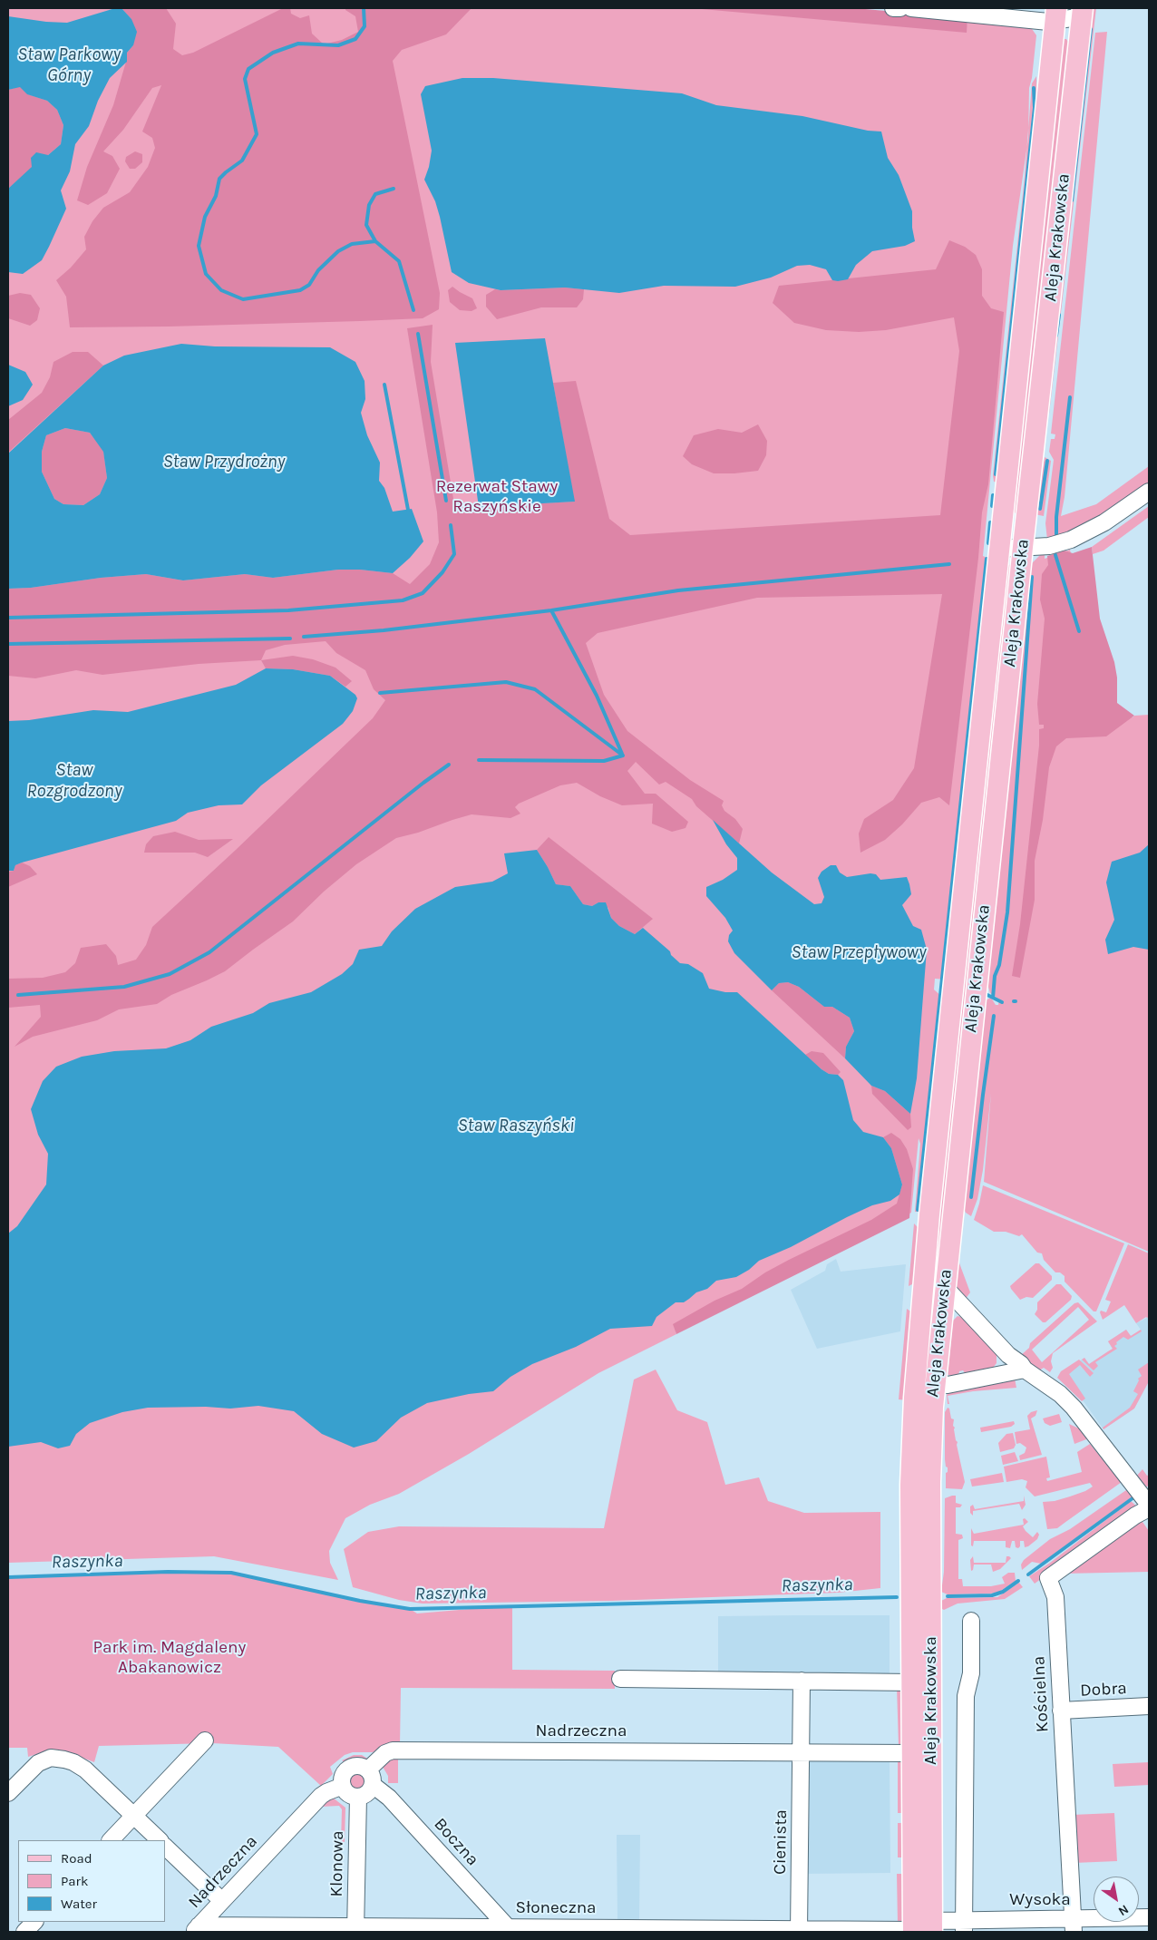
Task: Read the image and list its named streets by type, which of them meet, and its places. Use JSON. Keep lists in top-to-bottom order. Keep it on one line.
{"streets":{"main road":["Aleja Krakowska"],"street":["Dobra","Kościelna","Nadrzeczna","Boczna","Cienista","Klonowa","Wysoka","Słoneczna"]},"crossings":[["Aleja Krakowska","Nadrzeczna"],["Aleja Krakowska","Wysoka"],["Aleja Krakowska","Słoneczna"],["Dobra","Kościelna"],["Kościelna","Wysoka"],["Nadrzeczna","Boczna"],["Nadrzeczna","Cienista"],["Nadrzeczna","Klonowa"],["Nadrzeczna","Słoneczna"],["Boczna","Klonowa"],["Boczna","Słoneczna"],["Cienista","Słoneczna"],["Klonowa","Słoneczna"],["Wysoka","Słoneczna"]],"water":["Staw Parkowy Górny","Staw Przydrożny","Staw Rozgrodzony","Staw Przepływowy","Staw Raszyński","Raszynka"],"parks":["Rezerwat Stawy Raszyńskie","Park im. Magdaleny Abakanowicz"],"legend":["Road","Park","Water"],"north":"bottom right"}
